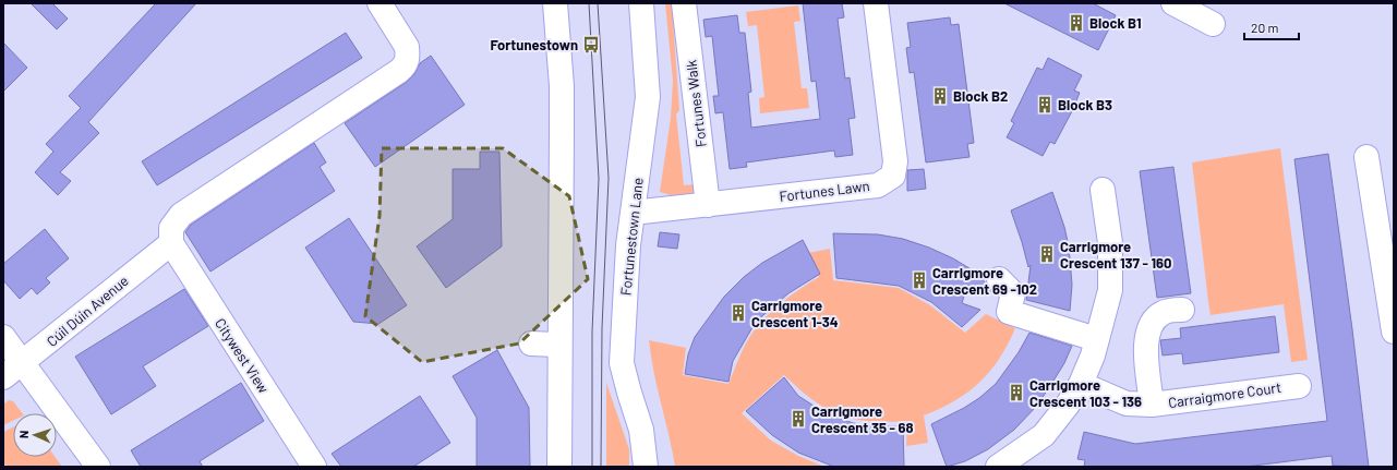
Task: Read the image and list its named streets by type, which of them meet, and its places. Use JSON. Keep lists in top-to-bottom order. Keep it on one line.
{"streets":{"street":["Fortunes Walk","Fortunes Lawn","Fortunestown Lane","Cúil Dúin Avenue","Citywest View","Carraigmore Court"]},"crossings":[["Fortunes Walk","Fortunes Lawn"],["Fortunes Lawn","Fortunestown Lane"],["Cúil Dúin Avenue","Citywest View"]],"places":{"building":["Block B1","Block B2","Block B3","Carrigmore Crescent 137 - 160","Carrigmore Crescent 69 -102","Carrigmore Crescent 1-34","Carrigmore Crescent 103 - 136","Carrigmore Crescent 35 - 68"],"bus stop":["Fortunestown"]},"scale_bar":"20 m","north":"left"}
